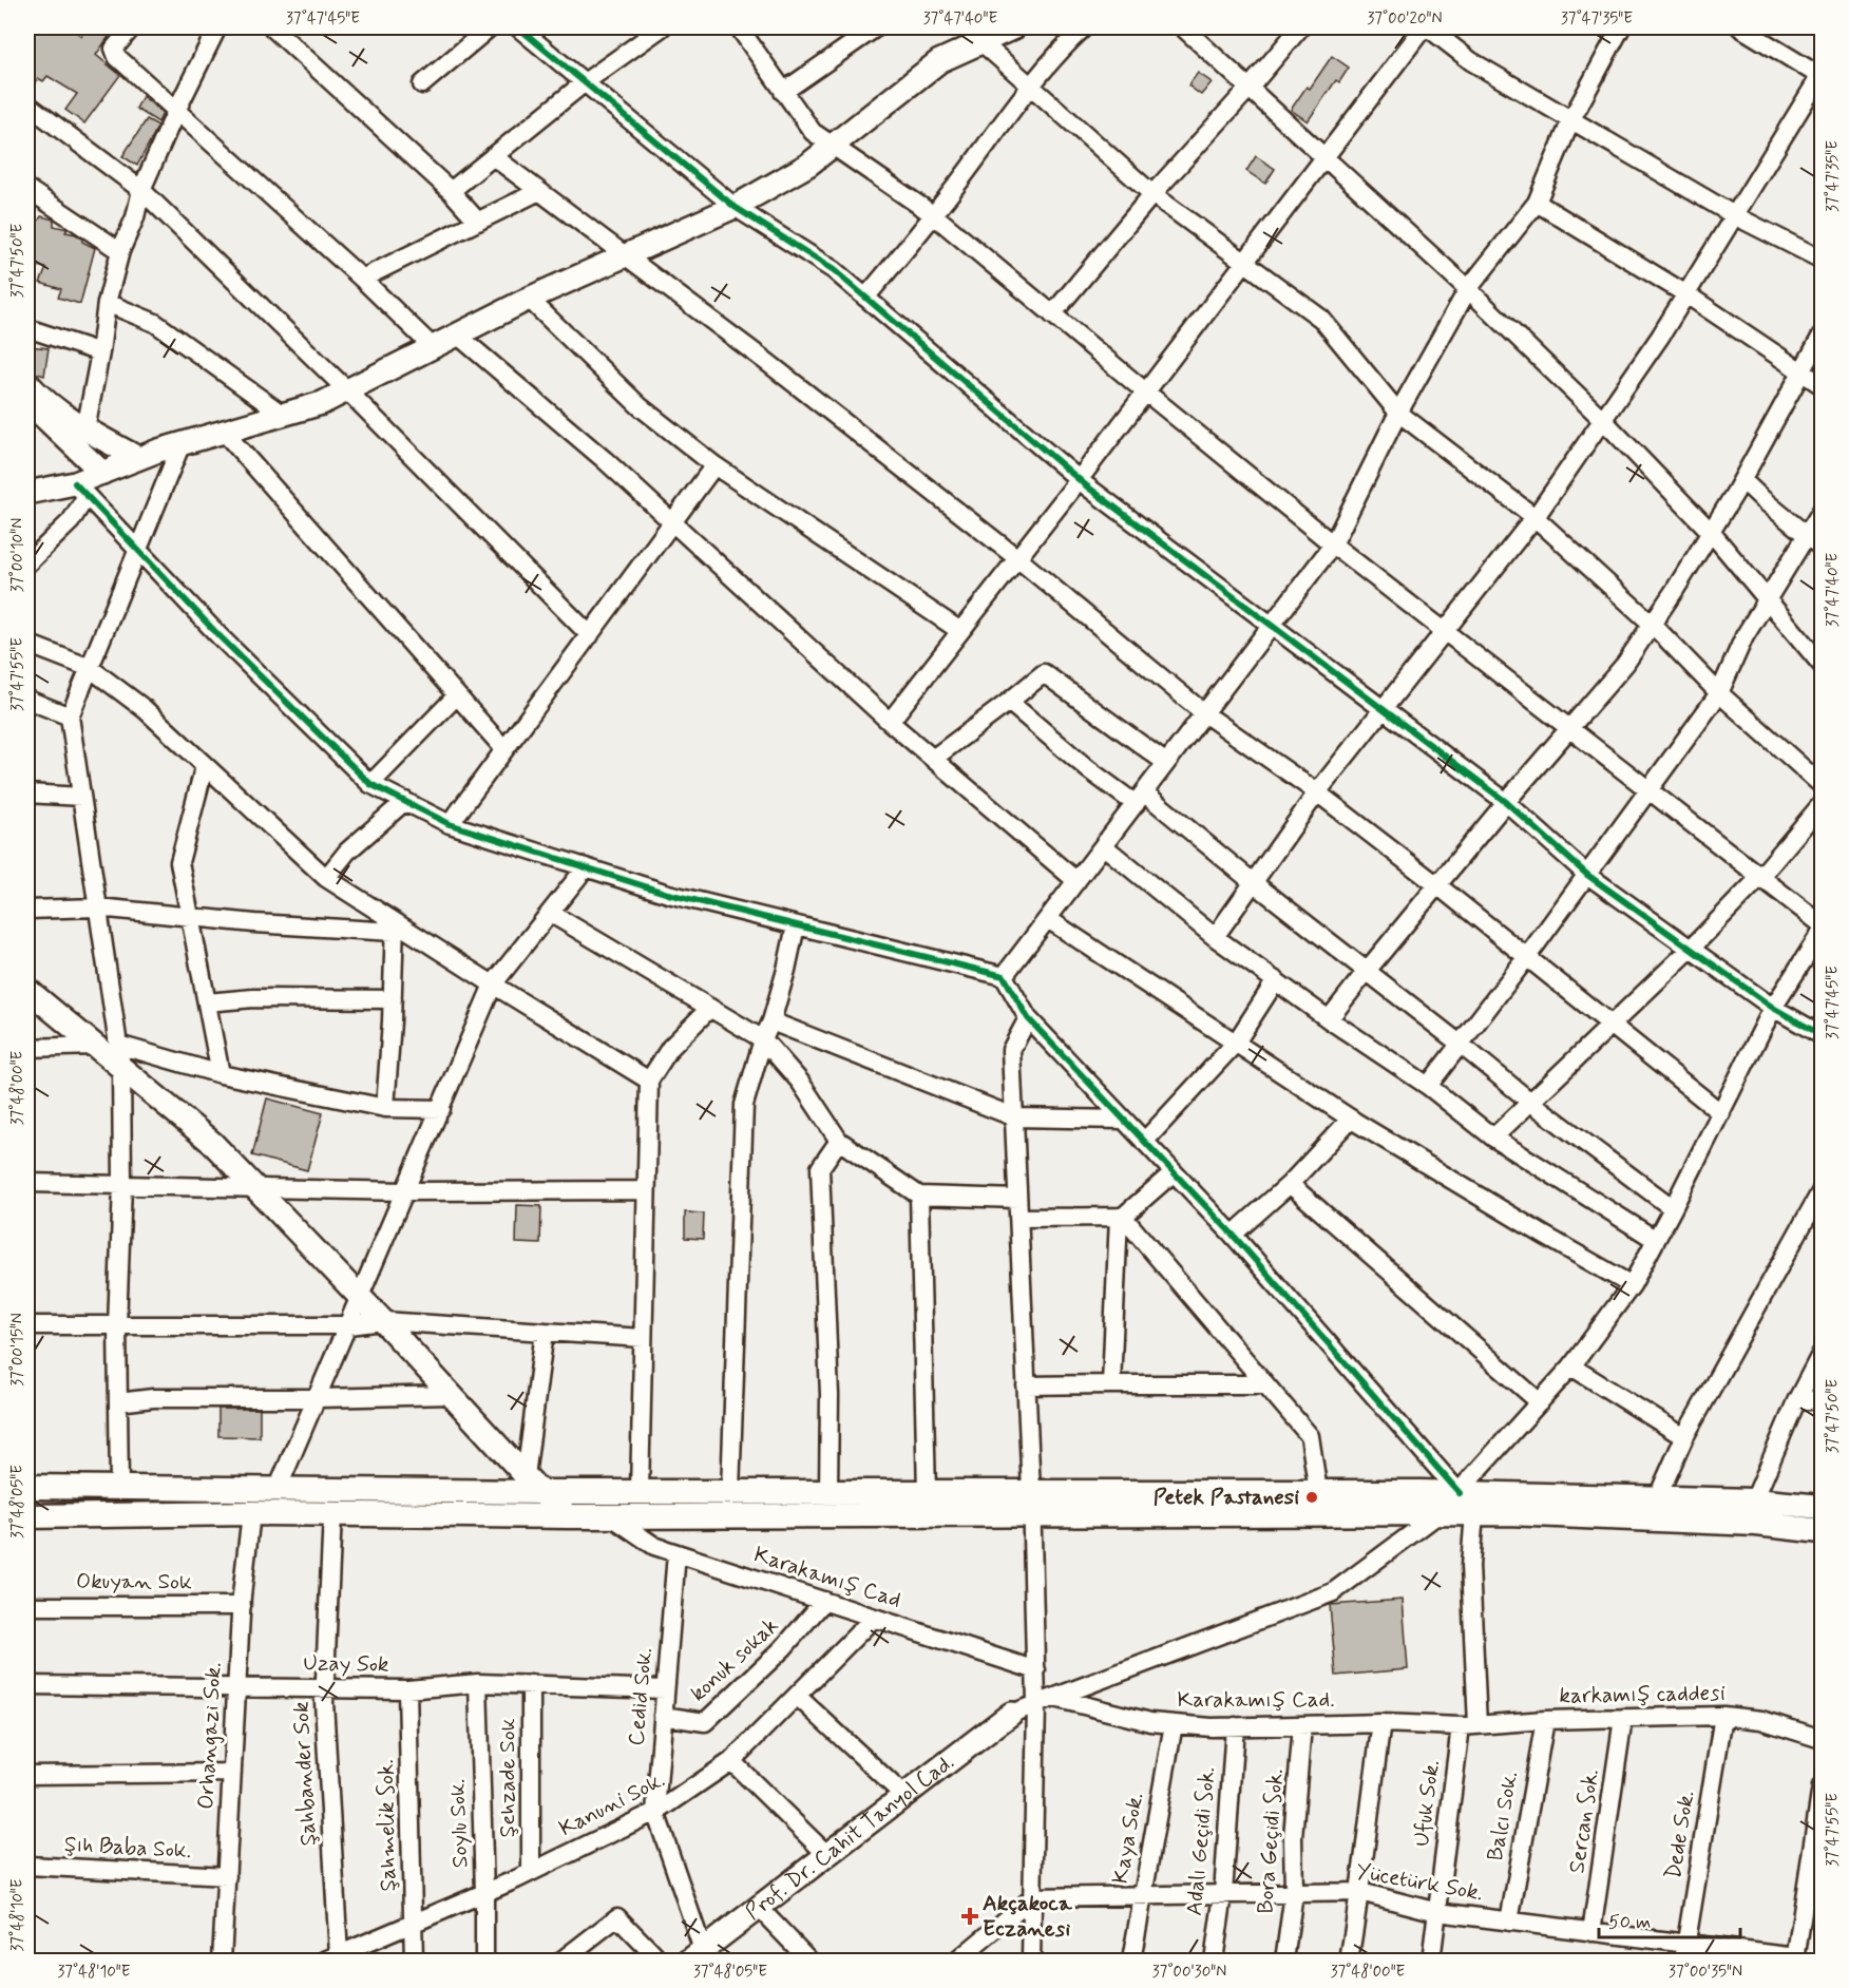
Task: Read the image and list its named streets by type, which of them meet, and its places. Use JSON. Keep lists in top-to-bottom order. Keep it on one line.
{"streets":{"street":["Karakamış Cad","Okuyan Sok","konuk sokak","Uzay Sok","karkamış caddesi","Cedid Sok.","Karakamış Cad.","Orhangazi Sok.","Şahbander Sok","Şehzade Sok","Ufuk Sok.","Kanuni Sok.","Balcı Sok.","Sercan Sok.","Soylu Sok.","Şahmelik Sok.","Dede Sok.","Prof. Dr. Cahit Tanyol Cad.","Kaya Sok.","Adalı Geçidi Sok.","Bora Geçidi Sok.","Şıh Baba Sok.","Yücetürk Sok."]},"crossings":[["Karakamış Cad","konuk sokak"],["Karakamış Cad","Cedid Sok."],["Karakamış Cad","Kanuni Sok."],["Okuyan Sok","Orhangazi Sok."],["konuk sokak","Cedid Sok."],["Uzay Sok","Cedid Sok."],["Uzay Sok","Orhangazi Sok."],["Uzay Sok","Şahbander Sok"],["Uzay Sok","Şehzade Sok"],["Uzay Sok","Soylu Sok."],["Uzay Sok","Şahmelik Sok."],["karkamış caddesi","Karakamış Cad."],["karkamış caddesi","Ufuk Sok."],["karkamış caddesi","Balcı Sok."],["karkamış caddesi","Sercan Sok."],["karkamış caddesi","Dede Sok."],["Cedid Sok.","Kanuni Sok."],["Cedid Sok.","Prof. Dr. Cahit Tanyol Cad."],["Karakamış Cad.","Ufuk Sok."],["Karakamış Cad.","Kaya Sok."],["Karakamış Cad.","Adalı Geçidi Sok."],["Karakamış Cad.","Bora Geçidi Sok."],["Orhangazi Sok.","Şıh Baba Sok."],["Şahbander Sok","Kanuni Sok."],["Şehzade Sok","Kanuni Sok."],["Ufuk Sok.","Yücetürk Sok."],["Kanuni Sok.","Soylu Sok."],["Kanuni Sok.","Şahmelik Sok."],["Balcı Sok.","Yücetürk Sok."],["Sercan Sok.","Yücetürk Sok."],["Dede Sok.","Yücetürk Sok."],["Kaya Sok.","Yücetürk Sok."],["Adalı Geçidi Sok.","Yücetürk Sok."],["Bora Geçidi Sok.","Yücetürk Sok."]],"places":{"other":["Petek Pastanesi"],"health":["Akçakoca Eczanesi"]},"scale_bar":"50 m","coordinates":["37°47'45\"E","37°47'40\"E","37°00'20\"N","37°47'35\"E","37°47'50\"E","37°00'10\"N","37°47'55\"E","37°48'00\"E","37°00'15\"N","37°48'05\"E","37°48'10\"E","37°00'30\"N","37°00'35\"N"]}
